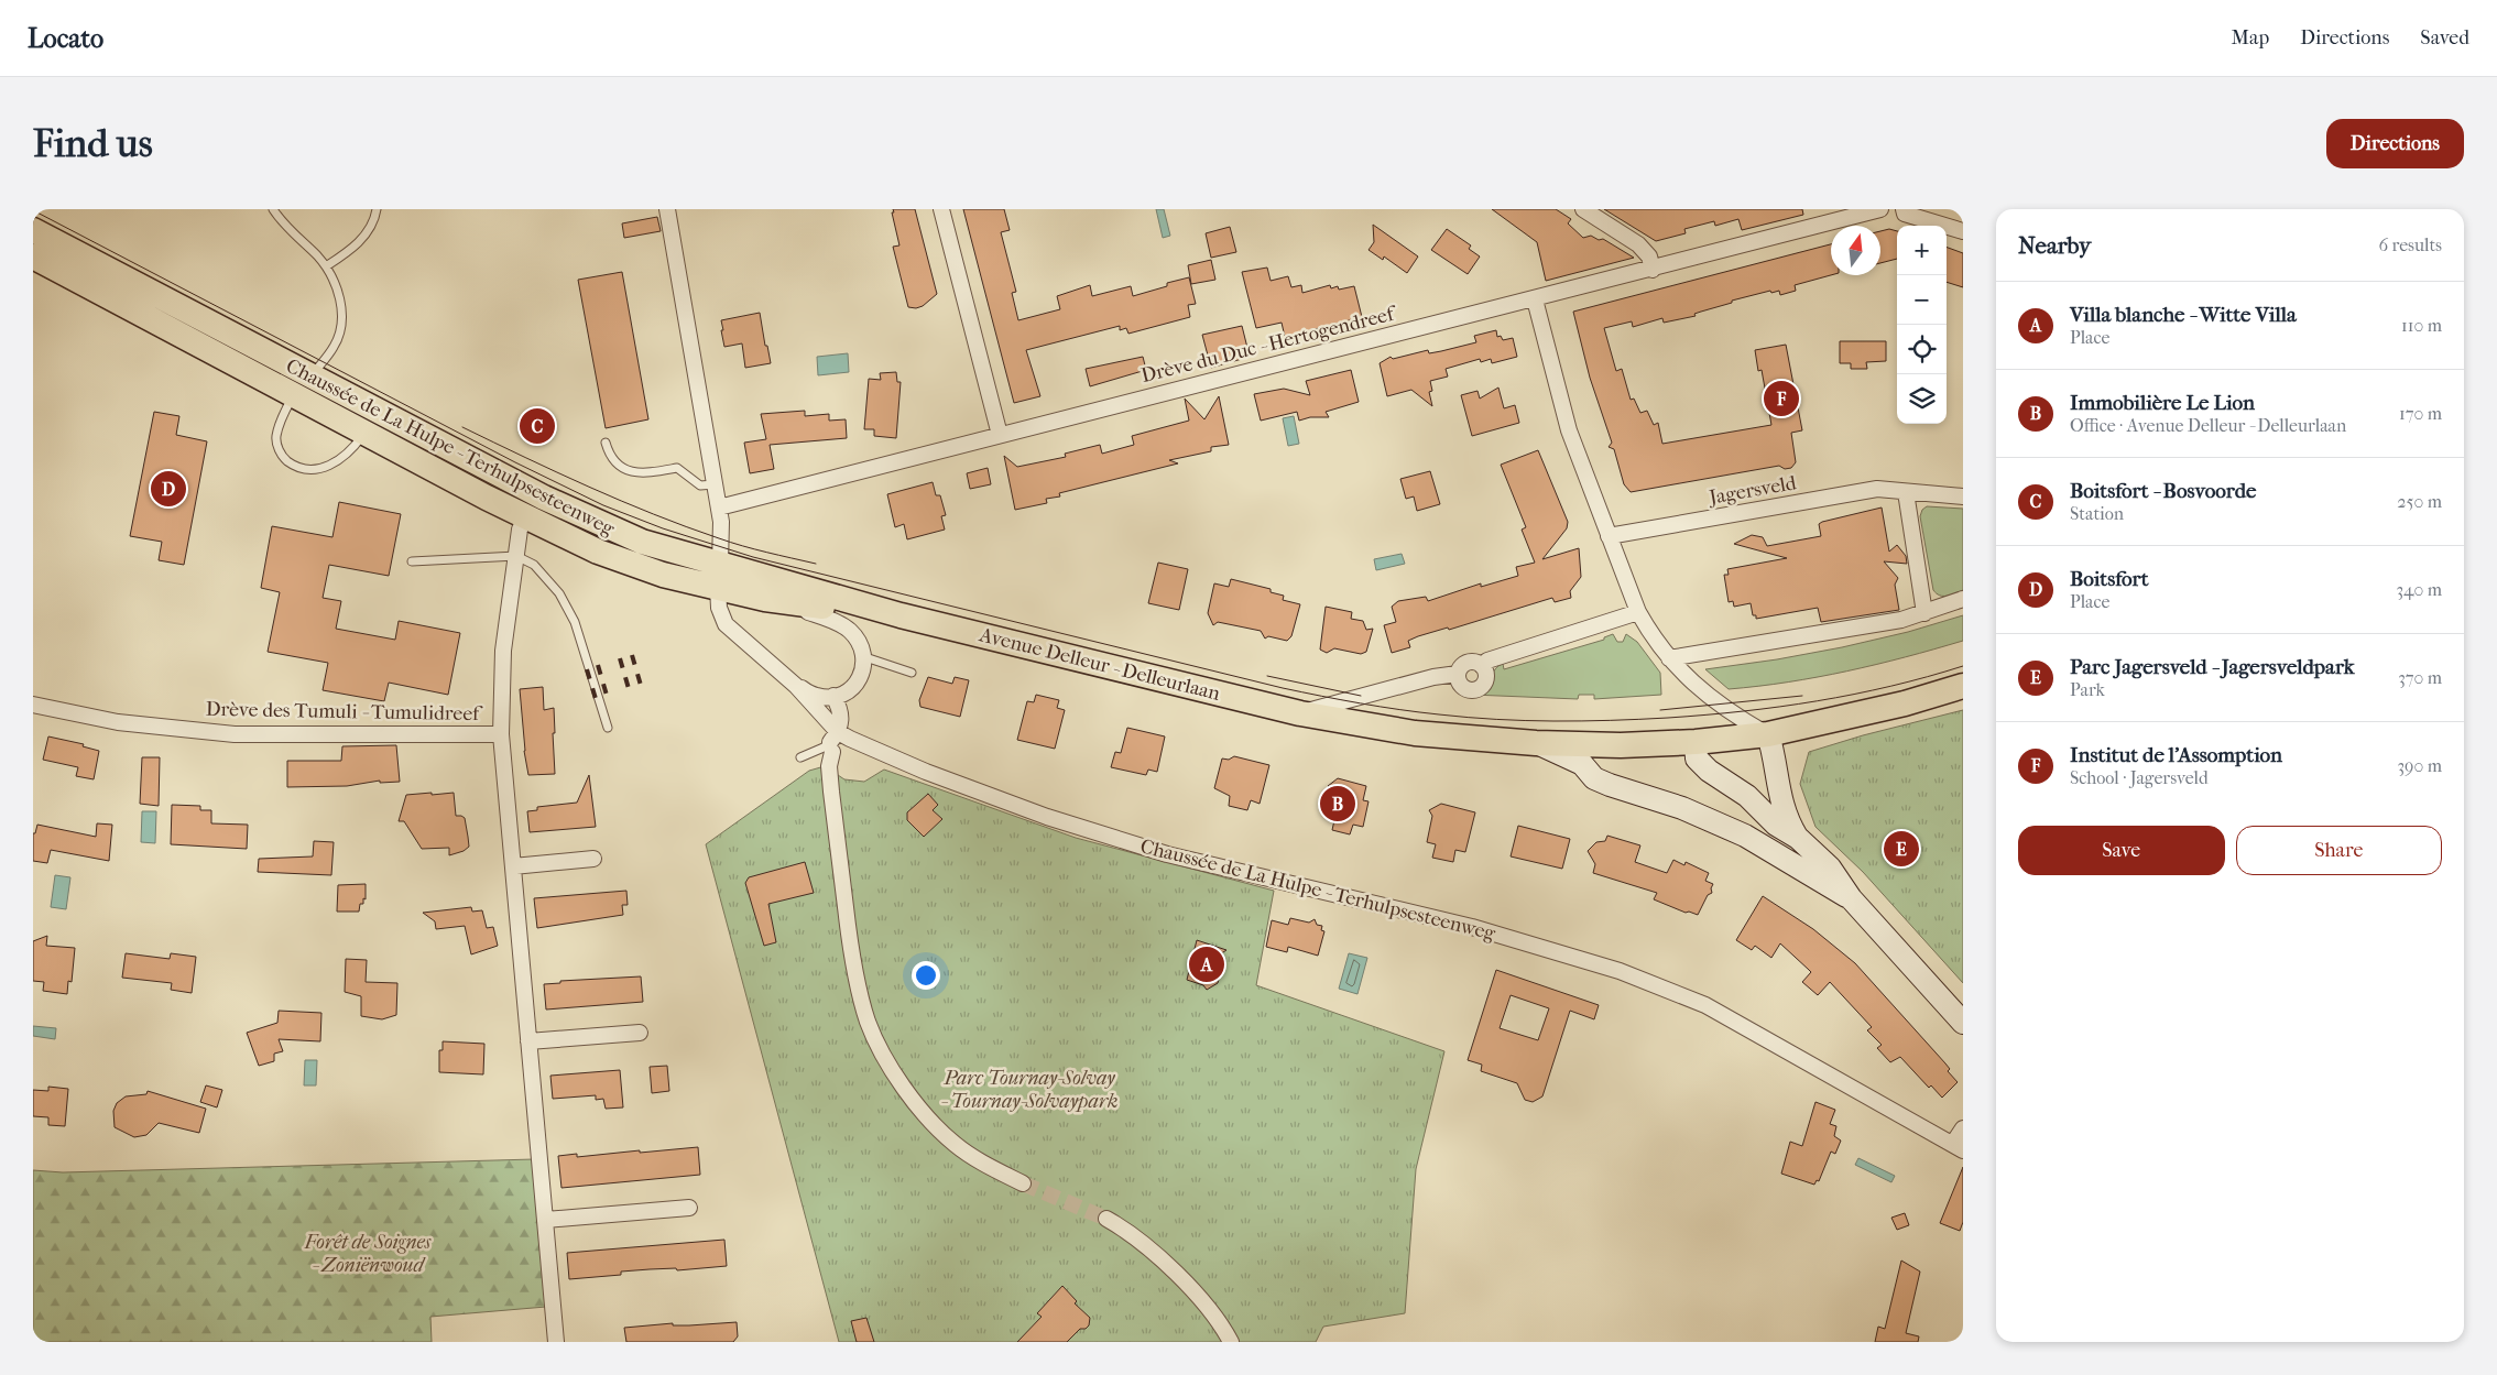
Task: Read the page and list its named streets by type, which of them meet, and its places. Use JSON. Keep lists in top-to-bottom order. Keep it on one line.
{"streets":{"main road":["Chaussée de La Hulpe - Terhulpsesteenweg","Avenue Delleur - Delleurlaan"],"street":["Drève du Duc - Hertogendreef","Jagersveld","Drève des Tumuli - Tumulidreef"]},"crossings":[["Chaussée de La Hulpe - Terhulpsesteenweg","Avenue Delleur - Delleurlaan"],["Chaussée de La Hulpe - Terhulpsesteenweg","Drève des Tumuli - Tumulidreef"]],"parks":["Parc Tournay-Solvay - Tournay-Solvaypark","Forêt de Soignes - Zoniënwoud"],"north":"top","page":{"header":"Locato","nav":["Map","Directions","Saved"],"buttons":["Directions",["Save","Share"]],"title":"Find us","heading":["Nearby","6 results"],"map_buttons":["+","−"],"list":[{"mark":"A","name":"Villa blanche - Witte Villa","note":"Place","value":"110 m"},{"mark":"B","name":"Immobilière Le Lion","note":"Office · Avenue Delleur - Delleurlaan","value":"170 m"},{"mark":"C","name":"Boitsfort - Bosvoorde","note":"Station","value":"250 m"},{"mark":"D","name":"Boitsfort","note":"Place","value":"340 m"},{"mark":"E","name":"Parc Jagersveld - Jagersveldpark","note":"Park","value":"370 m"},{"mark":"F","name":"Institut de l'Assomption","note":"School · Jagersveld","value":"390 m"}],"pins":["F","C","D","B","E","A"]}}
